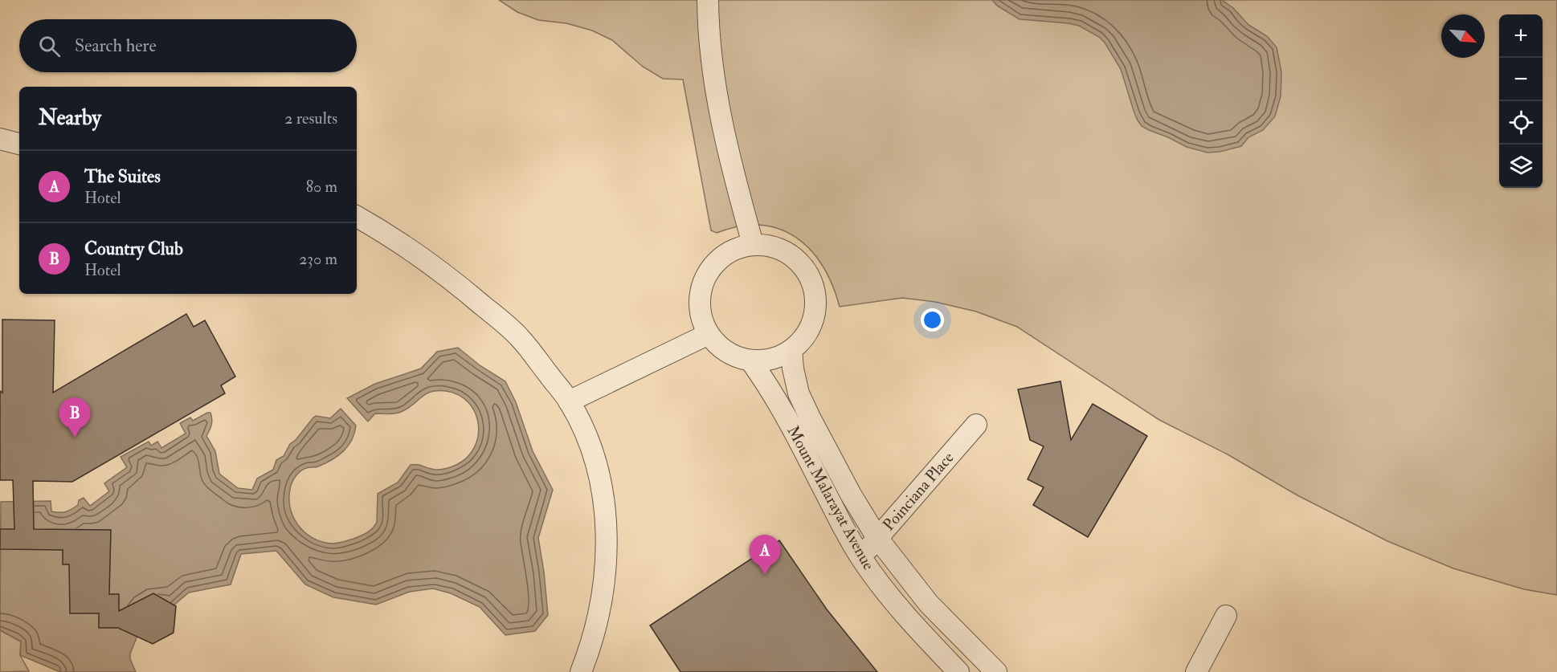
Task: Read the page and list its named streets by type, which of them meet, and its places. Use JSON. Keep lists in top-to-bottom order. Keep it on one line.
{"streets":{"street":["Poinciana Place","Mount Malarayat Avenue"]},"crossings":[["Poinciana Place","Mount Malarayat Avenue"]],"north":"bottom right","page":{"map_buttons":["+","−"],"search":"Search here","heading":["Nearby","2 results"],"list":[{"mark":"A","name":"The Suites","note":"Hotel","value":"80 m"},{"mark":"B","name":"Country Club","note":"Hotel","value":"230 m"}],"pins":["B","A"]}}
